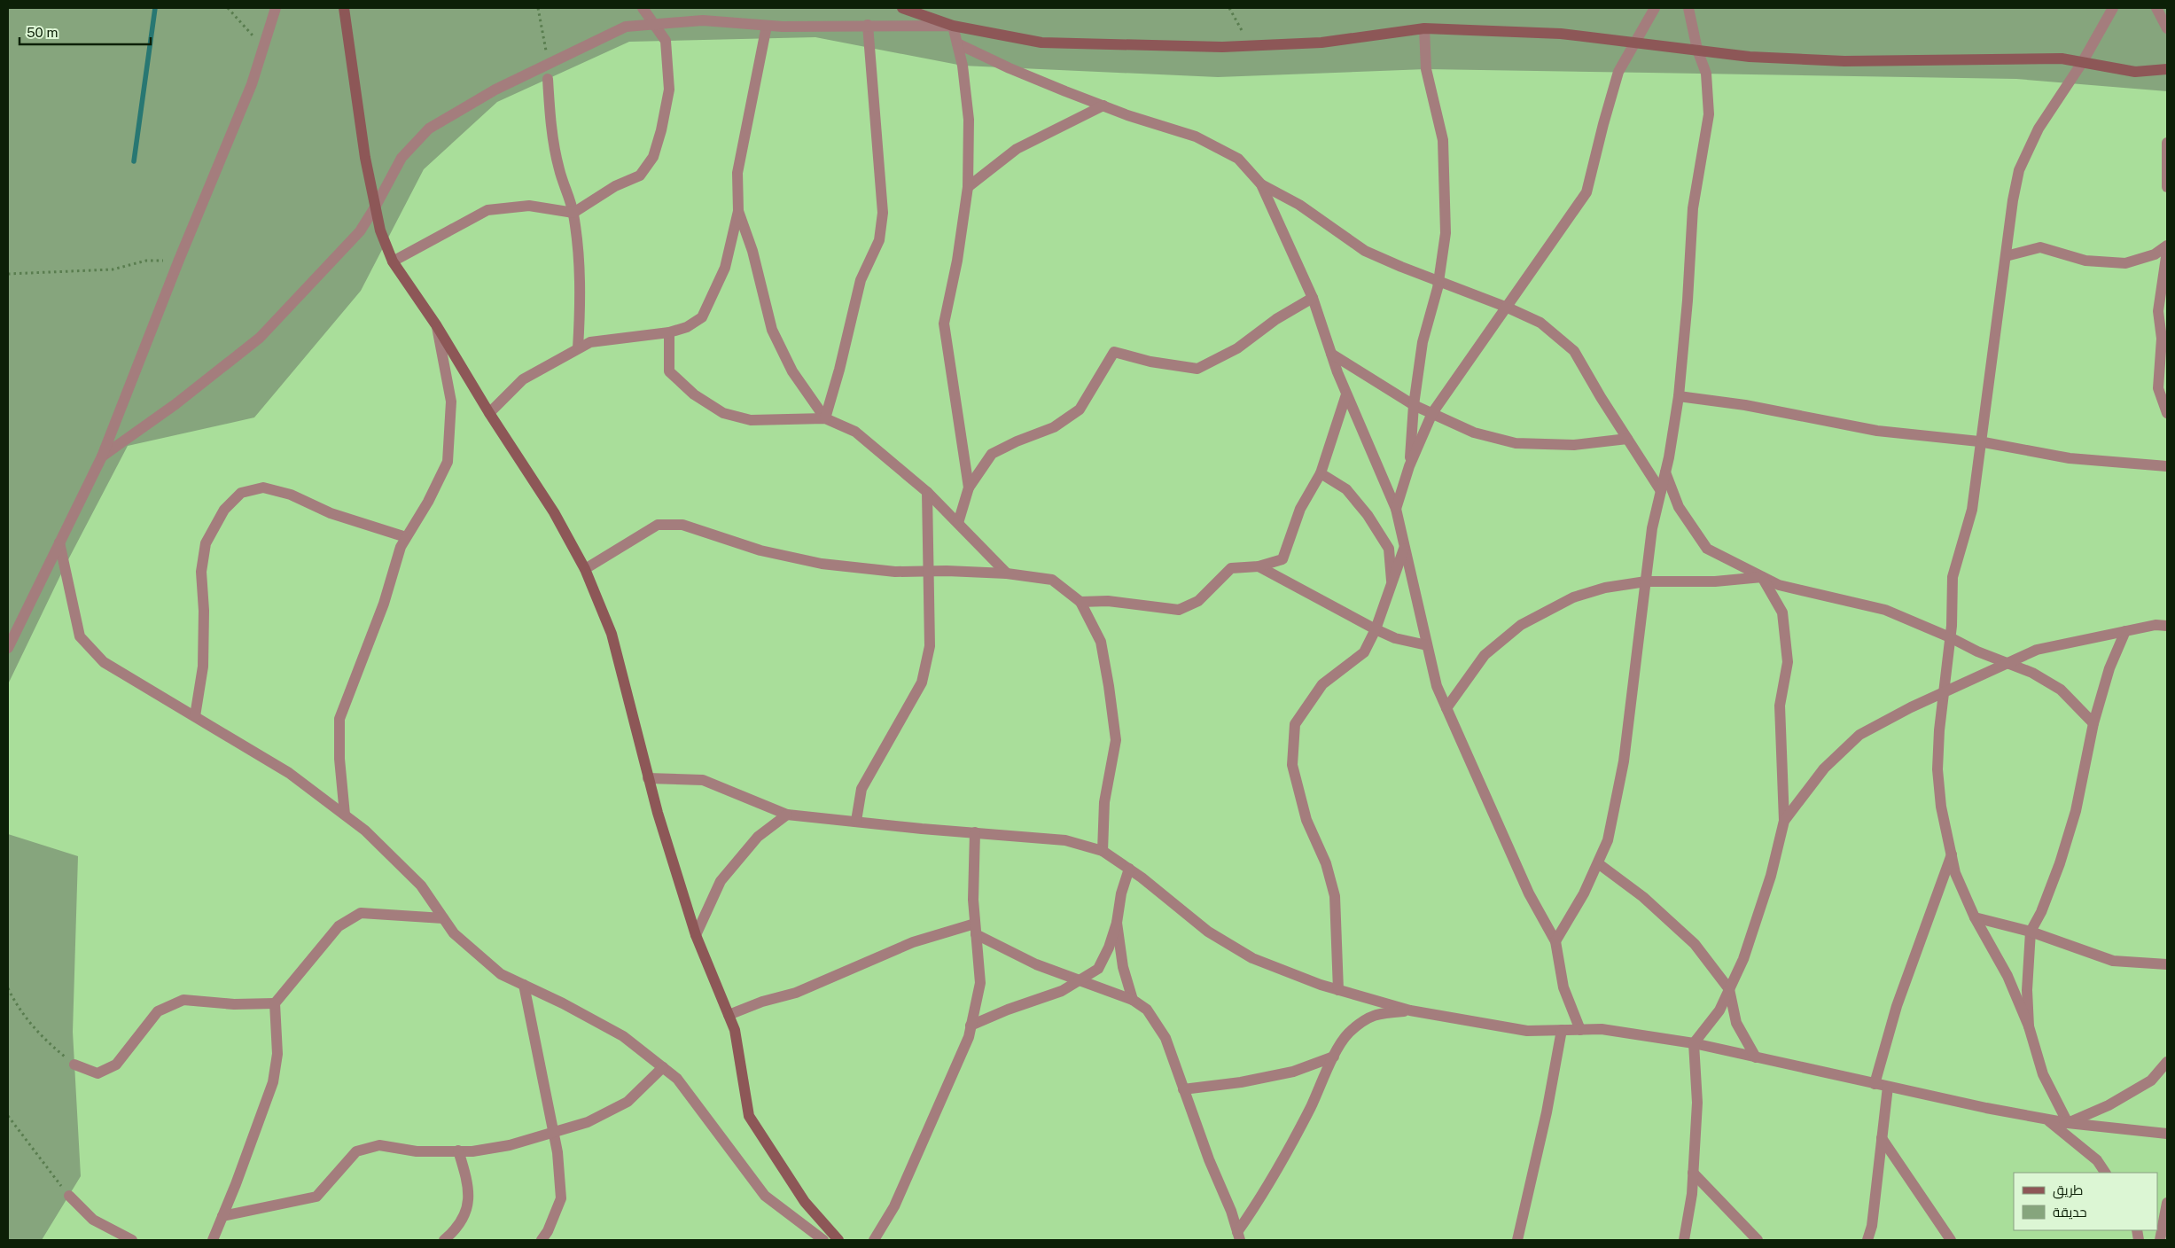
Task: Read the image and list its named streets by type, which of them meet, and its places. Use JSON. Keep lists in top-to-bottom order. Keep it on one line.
{"legend":["طريق","حديقة"],"scale_bar":"50 m"}
